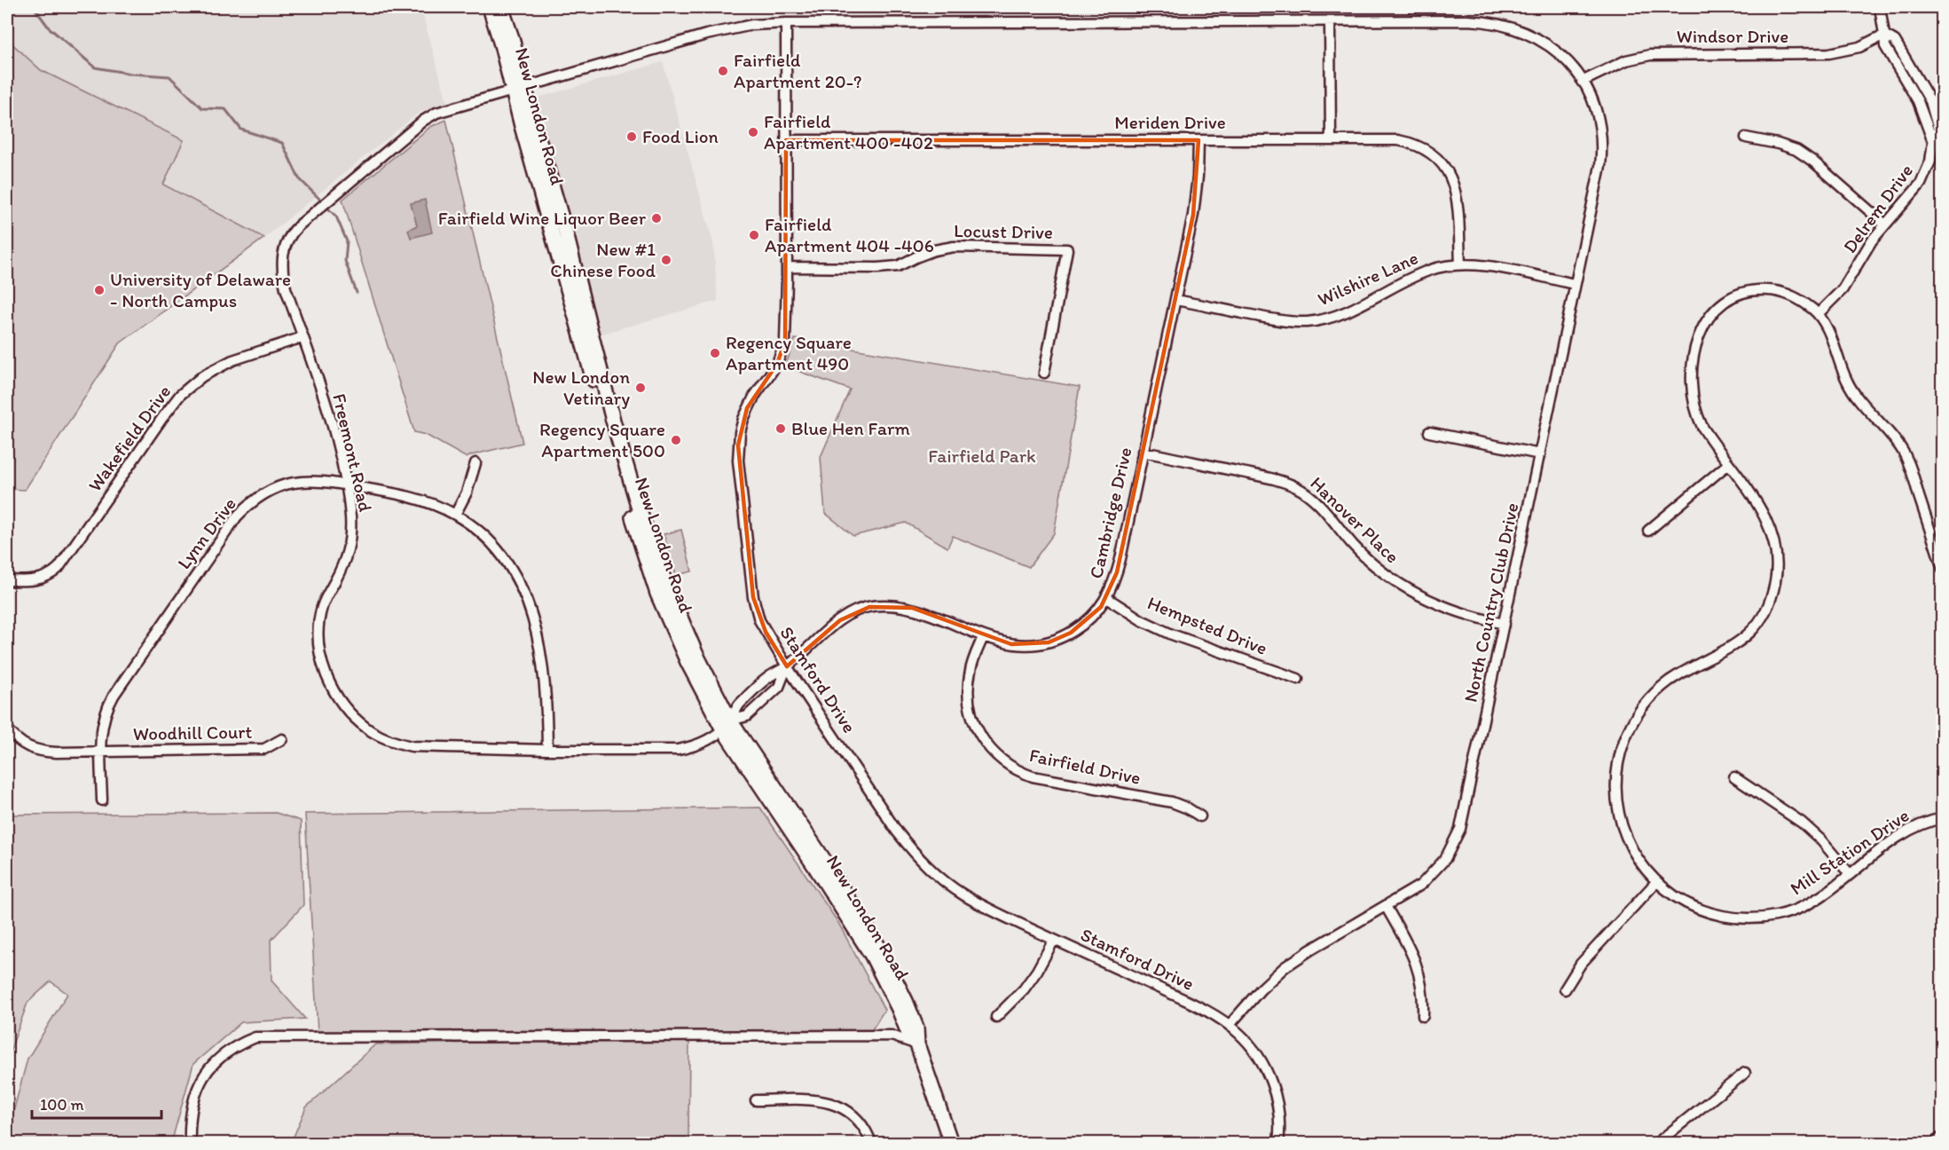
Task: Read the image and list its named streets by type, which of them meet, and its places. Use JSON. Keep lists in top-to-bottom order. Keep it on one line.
{"streets":{"main road":["New London Road"],"street":["Windsor Drive","Meriden Drive","Delrem Drive","Locust Drive","Wilshire Lane","Wakefield Drive","Freemont Road","Cambridge Drive","Hanover Place","Lynn Drive","North Country Club Drive","Hempsted Drive","Stamford Drive","Woodhill Court","Fairfield Drive","Mill Station Drive"]},"crossings":[["Windsor Drive","Delrem Drive"],["Windsor Drive","North Country Club Drive"],["New London Road","Freemont Road"],["New London Road","Cambridge Drive"],["Meriden Drive","Wilshire Lane"],["Meriden Drive","Cambridge Drive"],["Meriden Drive","Stamford Drive"],["Delrem Drive","Mill Station Drive"],["Locust Drive","Stamford Drive"],["Wilshire Lane","Cambridge Drive"],["Wilshire Lane","North Country Club Drive"],["Wakefield Drive","Freemont Road"],["Freemont Road","Cambridge Drive"],["Freemont Road","Lynn Drive"],["Freemont Road","North Country Club Drive"],["Freemont Road","Stamford Drive"],["Cambridge Drive","Hanover Place"],["Cambridge Drive","Hempsted Drive"],["Cambridge Drive","Stamford Drive"],["Cambridge Drive","Fairfield Drive"],["Hanover Place","North Country Club Drive"],["Lynn Drive","Woodhill Court"],["North Country Club Drive","Stamford Drive"]],"parks":["Fairfield Park"],"places":["Fairfield Apartment 20-?","Fairfield Apartment 400 -402","Food Lion","Fairfield Wine Liquor Beer","Fairfield Apartment 404 -406","New #1 Chinese Food","University of Delaware - North Campus","Regency Square Apartment 490","New London Vetinary","Blue Hen Farm","Regency Square Apartment 500"],"scale_bar":"100 m"}
